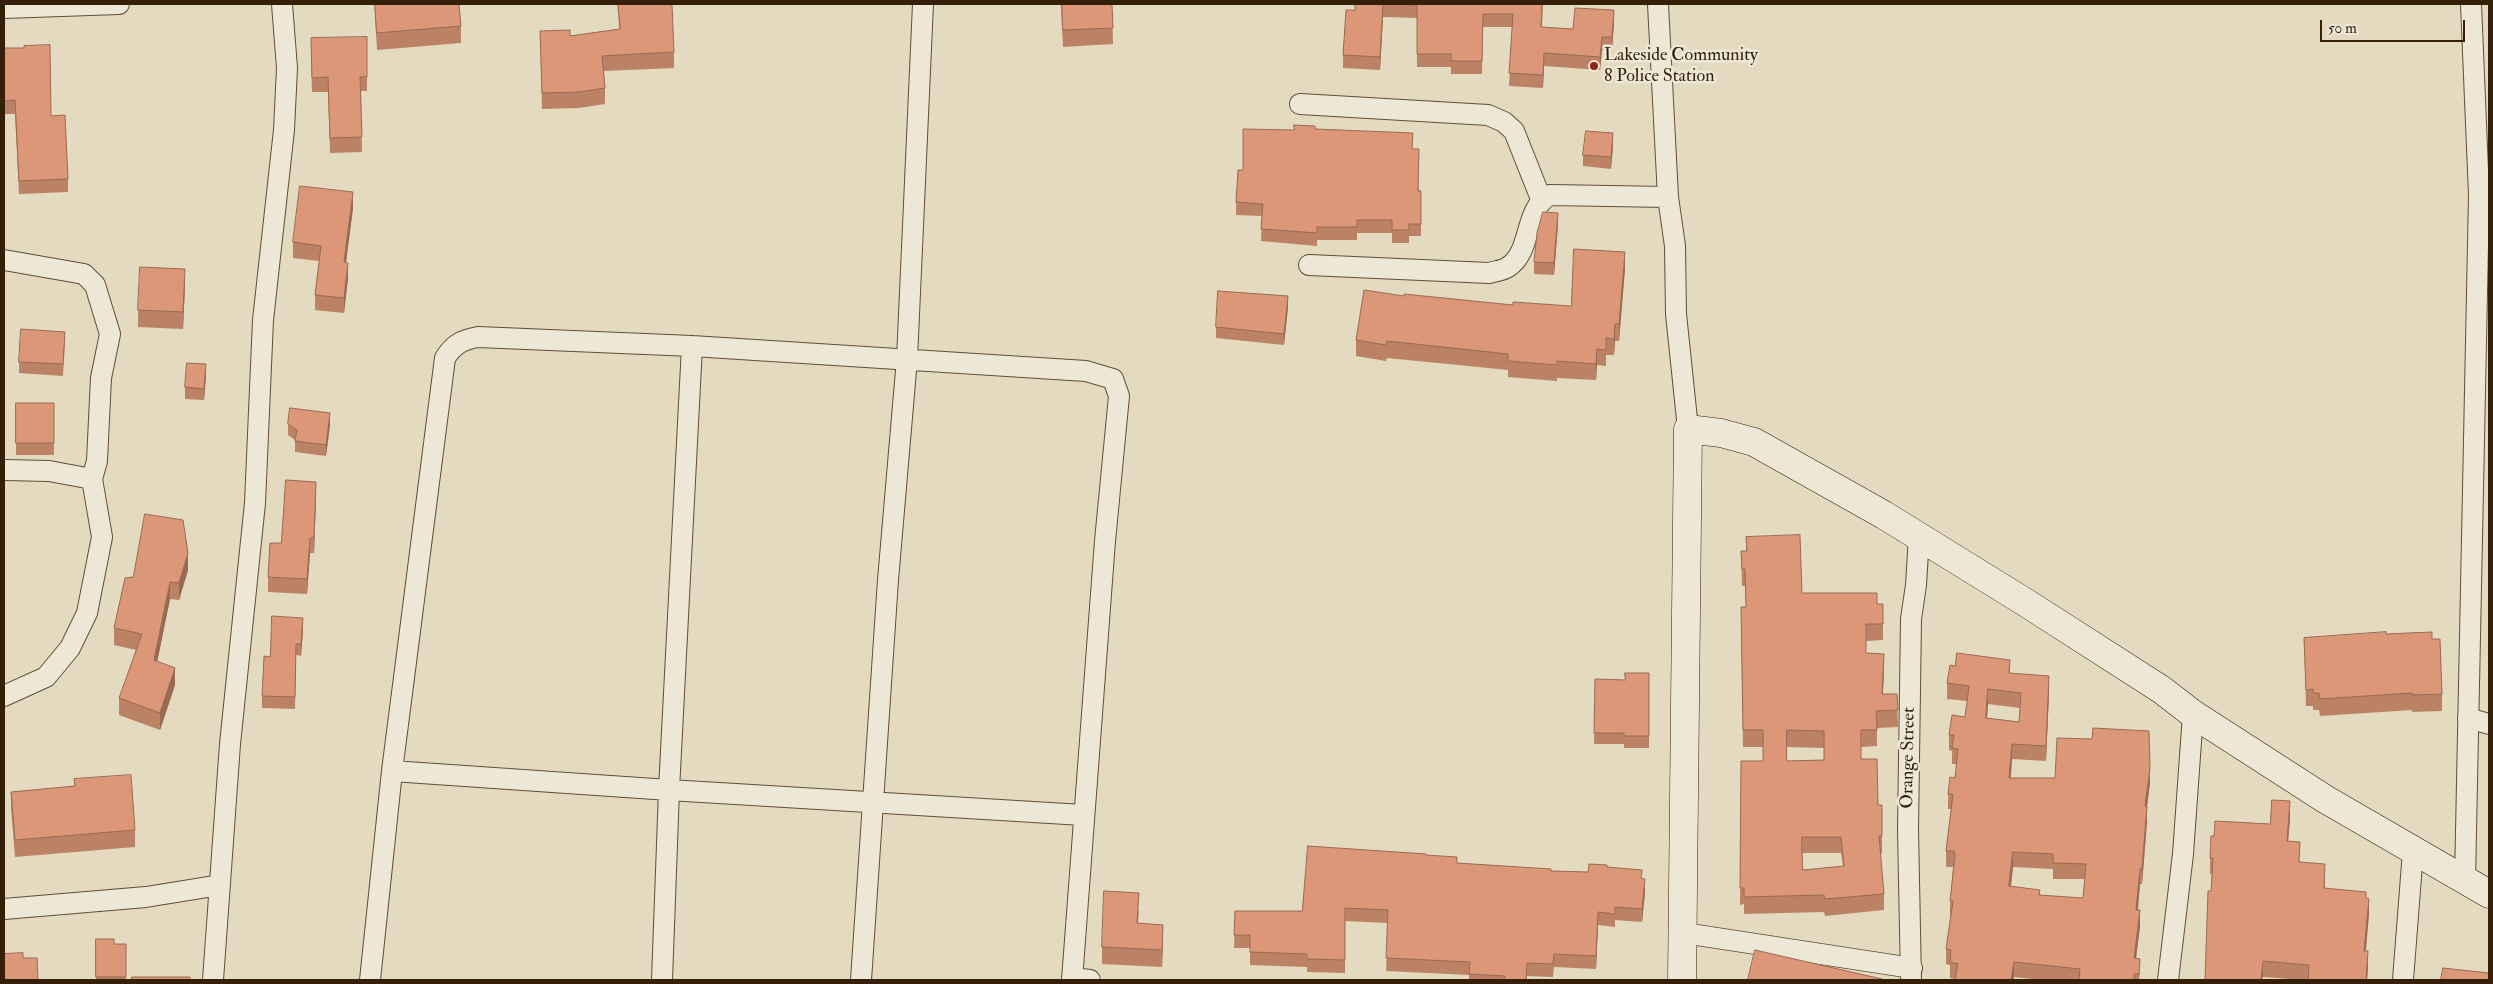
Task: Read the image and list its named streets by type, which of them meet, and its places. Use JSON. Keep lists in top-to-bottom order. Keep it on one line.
{"streets":{"street":["Orange Street"]},"places":["Lakeside Community 8 Police Station"],"scale_bar":"50 m"}
